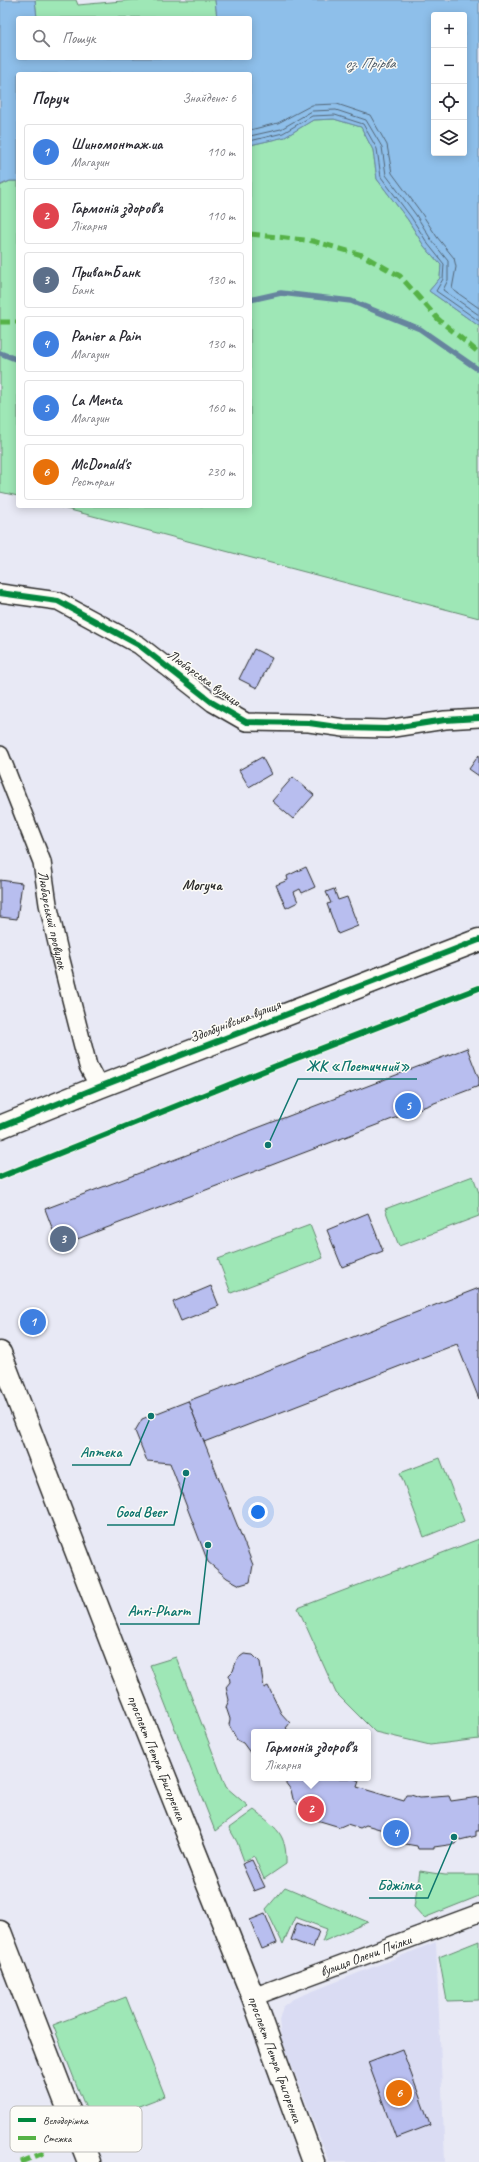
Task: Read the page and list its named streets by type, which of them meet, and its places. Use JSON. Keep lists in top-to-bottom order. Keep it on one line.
{"streets":{"main road":["Здолбунівська вулиця","проспект Петра Григоренка"],"street":["Любарська вулиця","Любарський провулок","вулиця Олени Пчілки"]},"crossings":[["Любарський провулок","Здолбунівська вулиця"],["проспект Петра Григоренка","вулиця Олени Пчілки"]],"districts":["Могуча"],"water":["оз. Прірва"],"places":["ЖК «Поетичний»","Аптека","Good Beer","Anri-Pharm","Бджілка"],"legend":["Велодоріжка","Стежка"],"page":{"map_buttons":["+","−"],"search":"Пошук","heading":["Поруч","Знайдено: 6"],"list":[{"mark":"1","name":"Шиномонтаж.ua","note":"Магазин","value":"110 m"},{"mark":"2","name":"Гармонія здоров'я","note":"Лікарня","value":"110 m"},{"mark":"3","name":"ПриватБанк","note":"Банк","value":"130 m"},{"mark":"4","name":"Panier a Pain","note":"Магазин","value":"130 m"},{"mark":"5","name":"La Menta","note":"Магазин","value":"160 m"},{"mark":"6","name":"McDonald's","note":"Ресторан","value":"230 m"}],"pins":["5","3","1","2","4","6"],"popup":["Гармонія здоров'я","Лікарня"]}}
